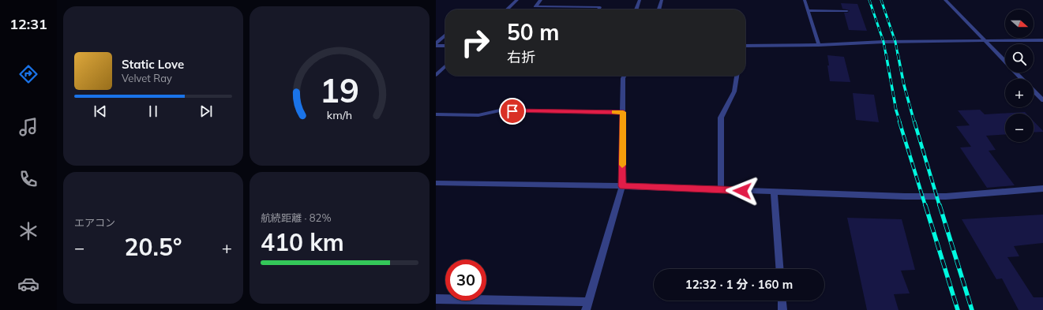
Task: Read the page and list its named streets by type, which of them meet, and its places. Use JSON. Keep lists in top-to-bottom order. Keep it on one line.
{"north":"right","page":{"tabs":"12:31","map_buttons":["+","−"],"turn":["50 m","右折"],"song":["Static Love","Velvet Ray"],"tile":["エアコン",["航続距離 · 82%","410 km"]],"heat":["−","20.5°","+"],"limit":"30","trip":"12:32 · 1 分 · 160 m","gauge":["19","km/h"]}}
